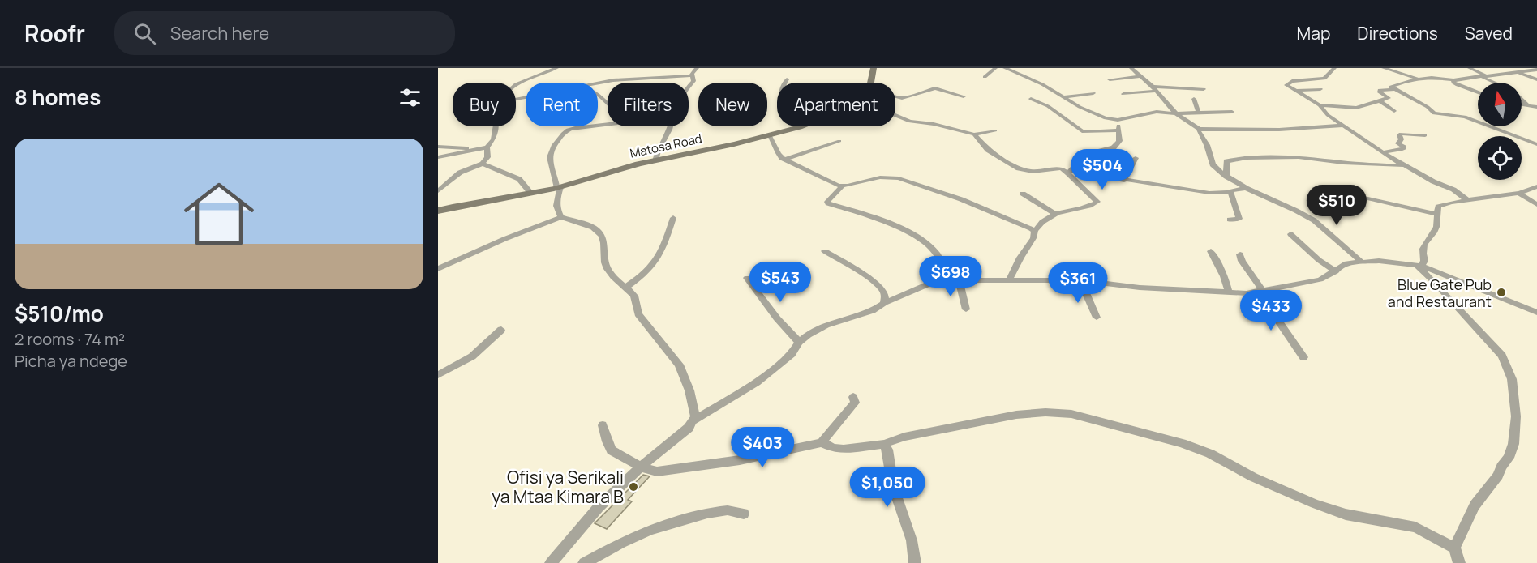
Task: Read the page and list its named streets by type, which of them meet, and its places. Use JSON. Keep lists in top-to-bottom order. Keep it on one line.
{"streets":{"street":["Matosa Road"]},"places":["Blue Gate Pub and Restaurant","Ofisi ya Serikali ya Mtaa Kimara B"],"north":"top","page":{"header":"Roofr","search":"Search here","nav":["Map","Directions","Saved"],"heading":"8 homes","chip":["Buy","Rent","Filters","New","Apartment"],"list":[{"name":"$510/mo","note":"2 rooms · 74 m² · Picha ya ndege"}],"price":["$504","$510","$698","$543","$361","$433","$403","$1,050"]}}
